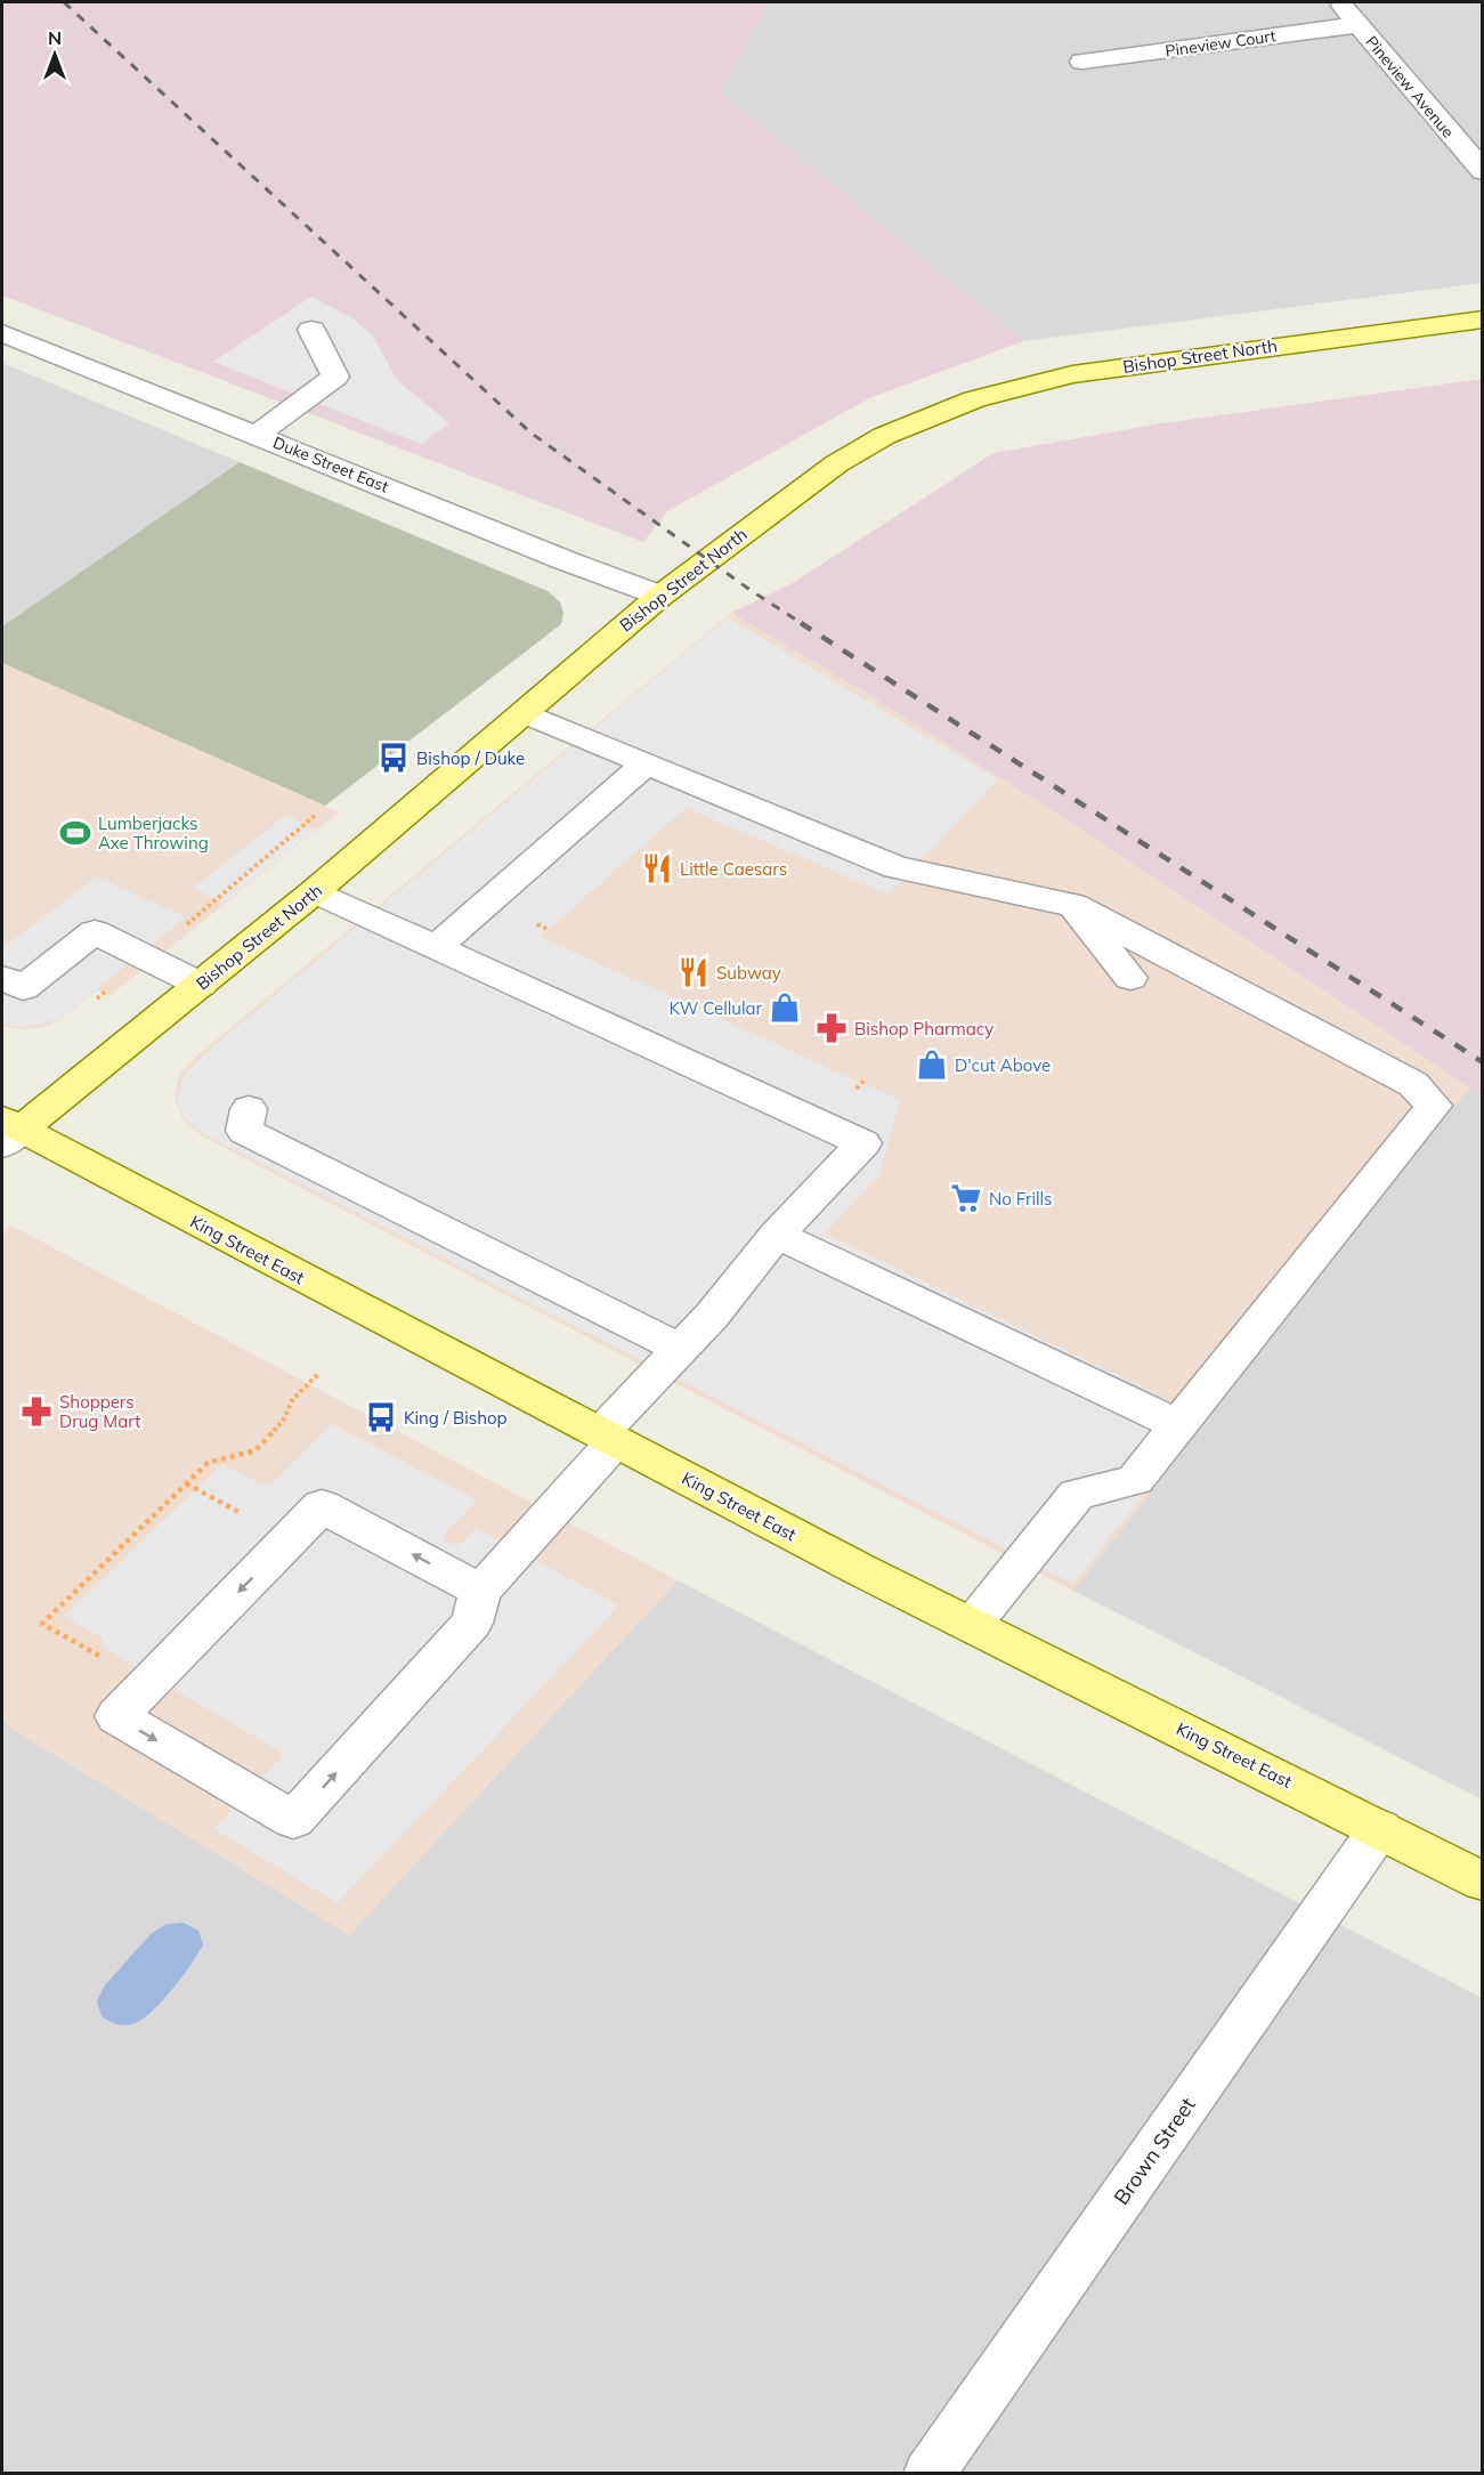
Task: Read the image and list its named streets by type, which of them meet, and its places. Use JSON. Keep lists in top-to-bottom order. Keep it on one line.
{"streets":{"main road":["Bishop Street North","King Street East"],"street":["Pineview Court","Pineview Avenue","Duke Street East","Brown Street"]},"crossings":[["Pineview Court","Pineview Avenue"],["Bishop Street North","Duke Street East"],["Bishop Street North","King Street East"],["King Street East","Brown Street"]],"places":{"bus stop":["Bishop / Duke","King / Bishop"],"sports":["Lumberjacks Axe Throwing"],"restaurant":["Little Caesars","Subway"],"shop":["KW Cellular","D'cut Above"],"pharmacy":["Bishop Pharmacy","Shoppers Drug Mart"],"supermarket":["No Frills"]},"north":"top"}
